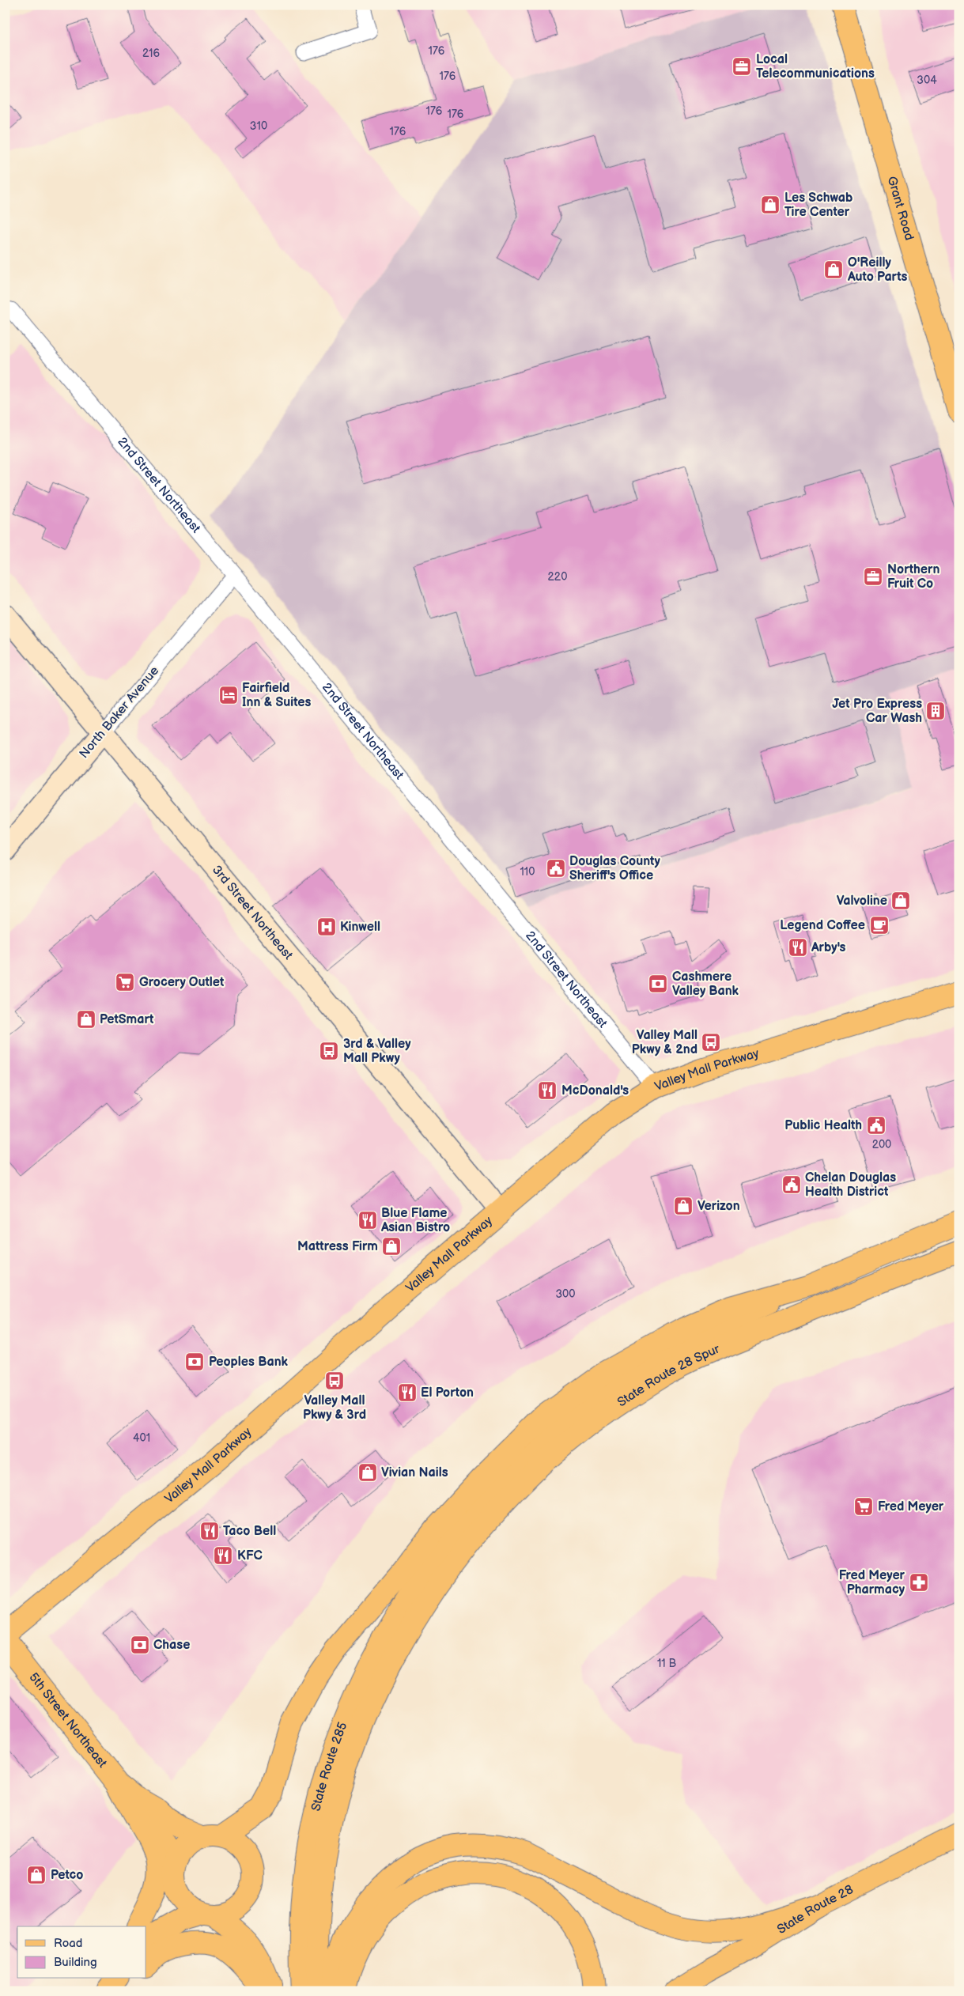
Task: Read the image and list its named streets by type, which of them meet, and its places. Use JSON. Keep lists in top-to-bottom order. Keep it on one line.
{"streets":{"main road":["Grant Road","North Baker Avenue","3rd Street Northeast","Valley Mall Parkway","State Route 28 Spur","5th Street Northeast","State Route 285","State Route 28"],"street":["2nd Street Northeast"]},"crossings":[["2nd Street Northeast","North Baker Avenue"],["2nd Street Northeast","Valley Mall Parkway"],["North Baker Avenue","3rd Street Northeast"],["3rd Street Northeast","Valley Mall Parkway"],["State Route 28 Spur","State Route 285"]],"places":{"office":["Local Telecommunications","Northern Fruit Co"],"shop":["Les Schwab Tire Center","O'Reilly Auto Parts","Valvoline","PetSmart","Verizon","Mattress Firm","Vivian Nails","Petco"],"hotel":["Fairfield Inn & Suites"],"building":["Jet Pro Express Car Wash"],"public building":["Douglas County Sheriff's Office","Public Health","Chelan Douglas Health District"],"cafe":["Legend Coffee"],"hospital":["Kinwell"],"restaurant":["Arby's","McDonald's","Blue Flame Asian Bistro","El Porton","Taco Bell","KFC"],"supermarket":["Grocery Outlet","Fred Meyer"],"bank":["Cashmere Valley Bank","Peoples Bank","Chase"],"bus stop":["Valley Mall Pkwy & 2nd","3rd & Valley Mall Pkwy","Valley Mall Pkwy & 3rd"],"pharmacy":["Fred Meyer Pharmacy"]},"house_numbers":["176","216","176","304","176","176","310","176","220","110","200","300","401","11 B"],"legend":["Road","Building"]}
